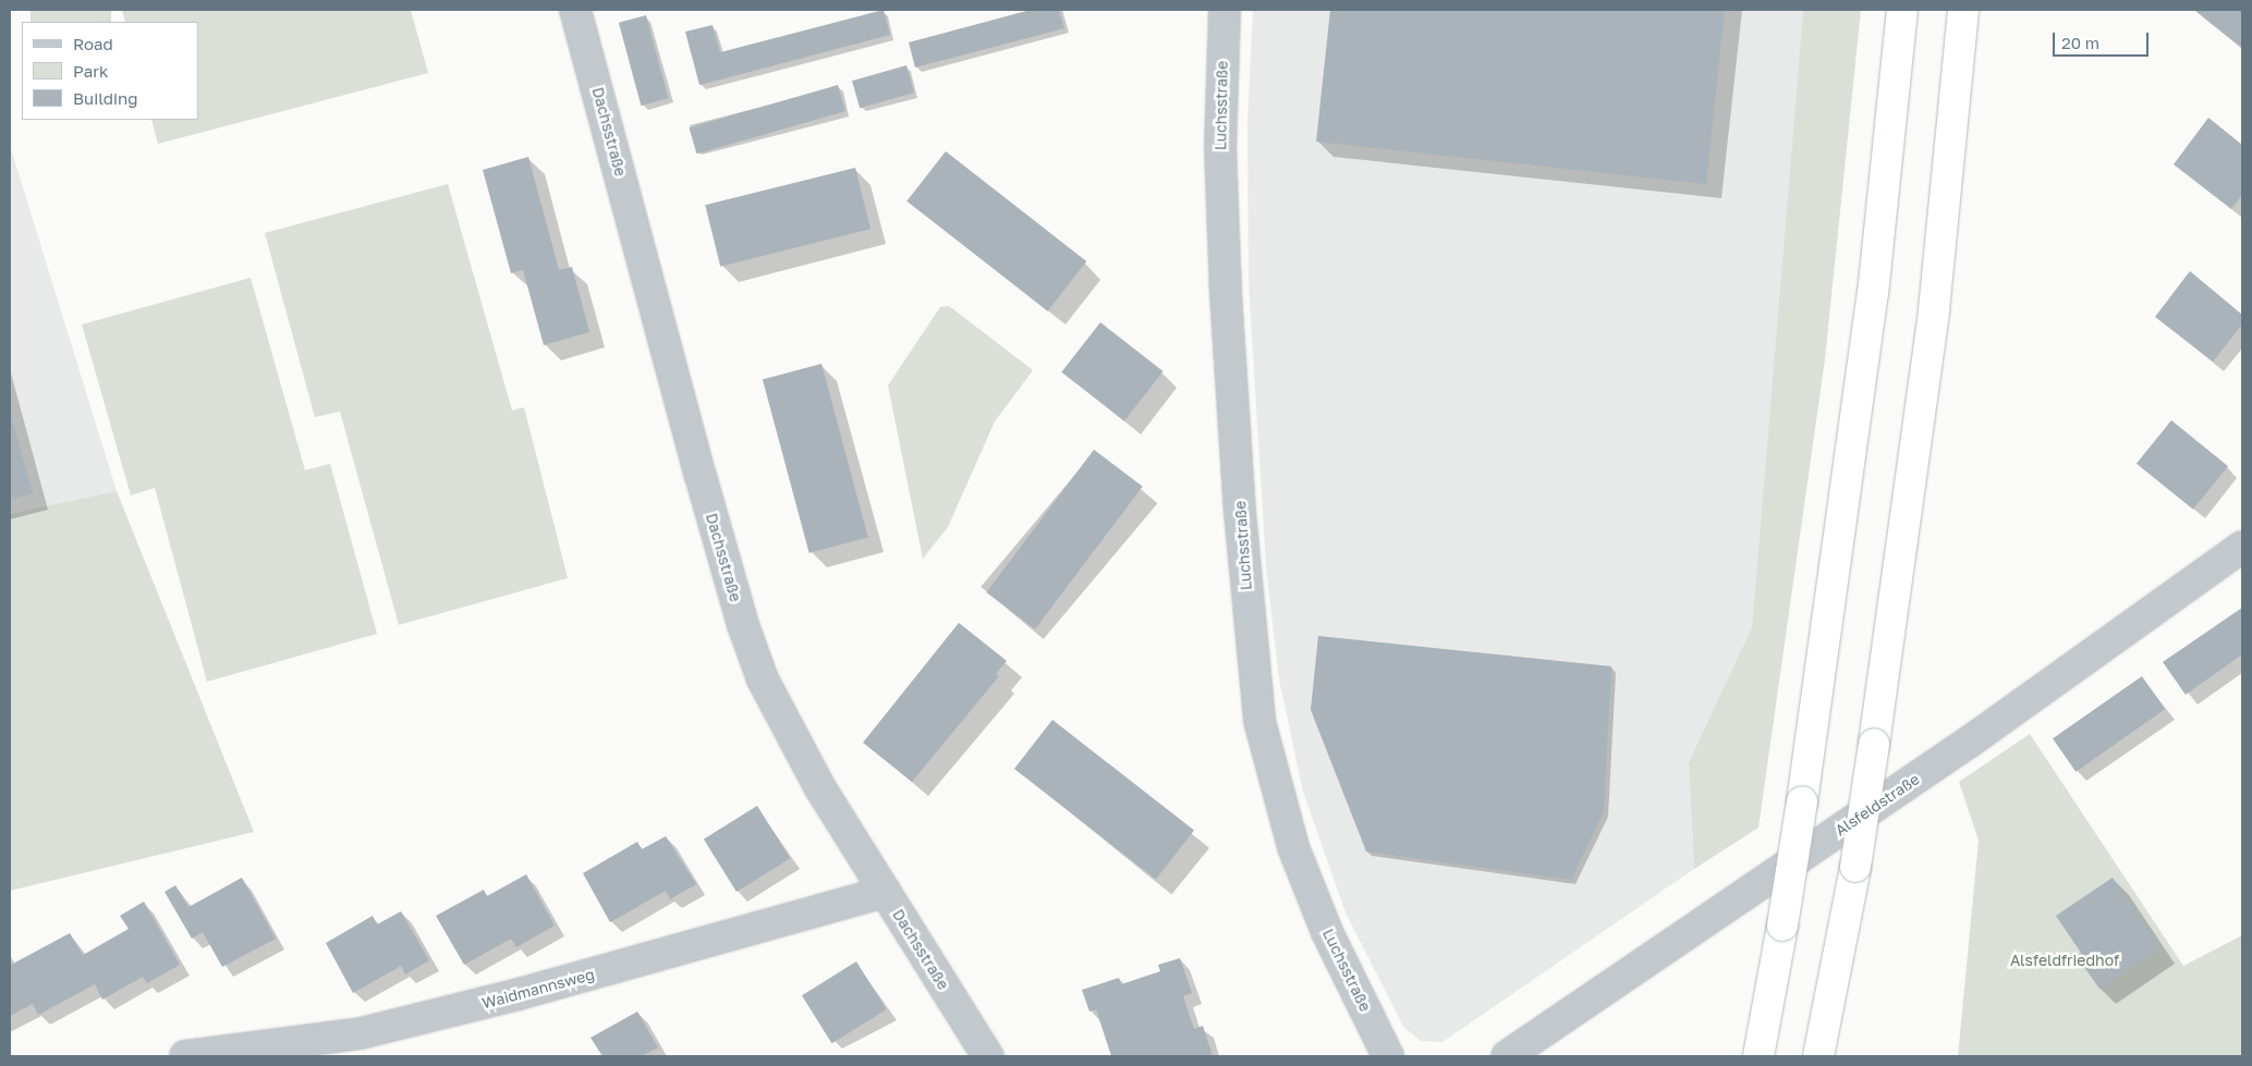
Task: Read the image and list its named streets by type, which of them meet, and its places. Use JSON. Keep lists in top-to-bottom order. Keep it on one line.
{"streets":{"street":["Luchsstraße","Dachsstraße","Alsfeldstraße","Waidmannsweg"]},"crossings":[["Dachsstraße","Waidmannsweg"]],"parks":["Alsfeldfriedhof"],"legend":["Road","Park","Building"],"scale_bar":"20 m"}
